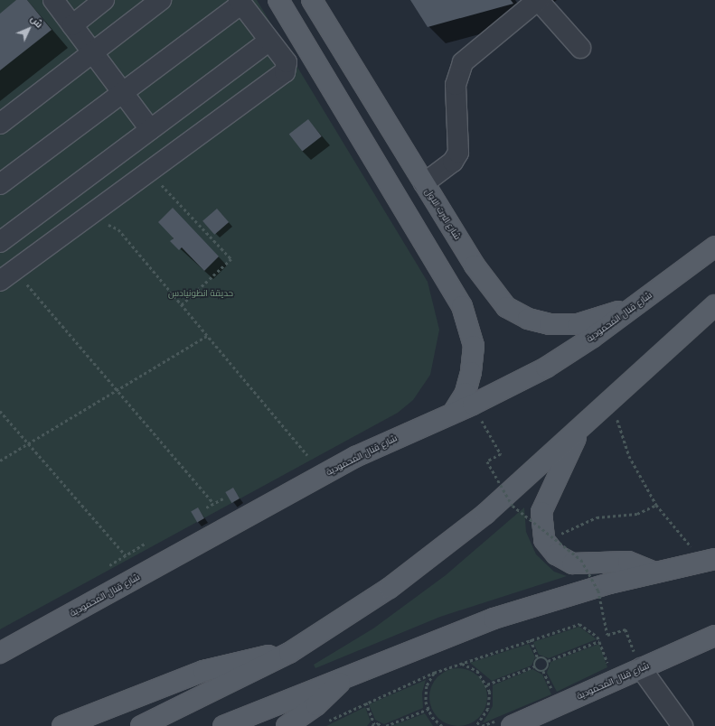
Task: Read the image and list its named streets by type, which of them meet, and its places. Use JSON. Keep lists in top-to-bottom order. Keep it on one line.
{"streets":{"main road":["شارع البرت الاول","شارع قنال المحمودية"]},"crossings":[["شارع البرت الاول","شارع قنال المحمودية"]],"parks":["حديقة انطونيادس"],"north":"top right"}
